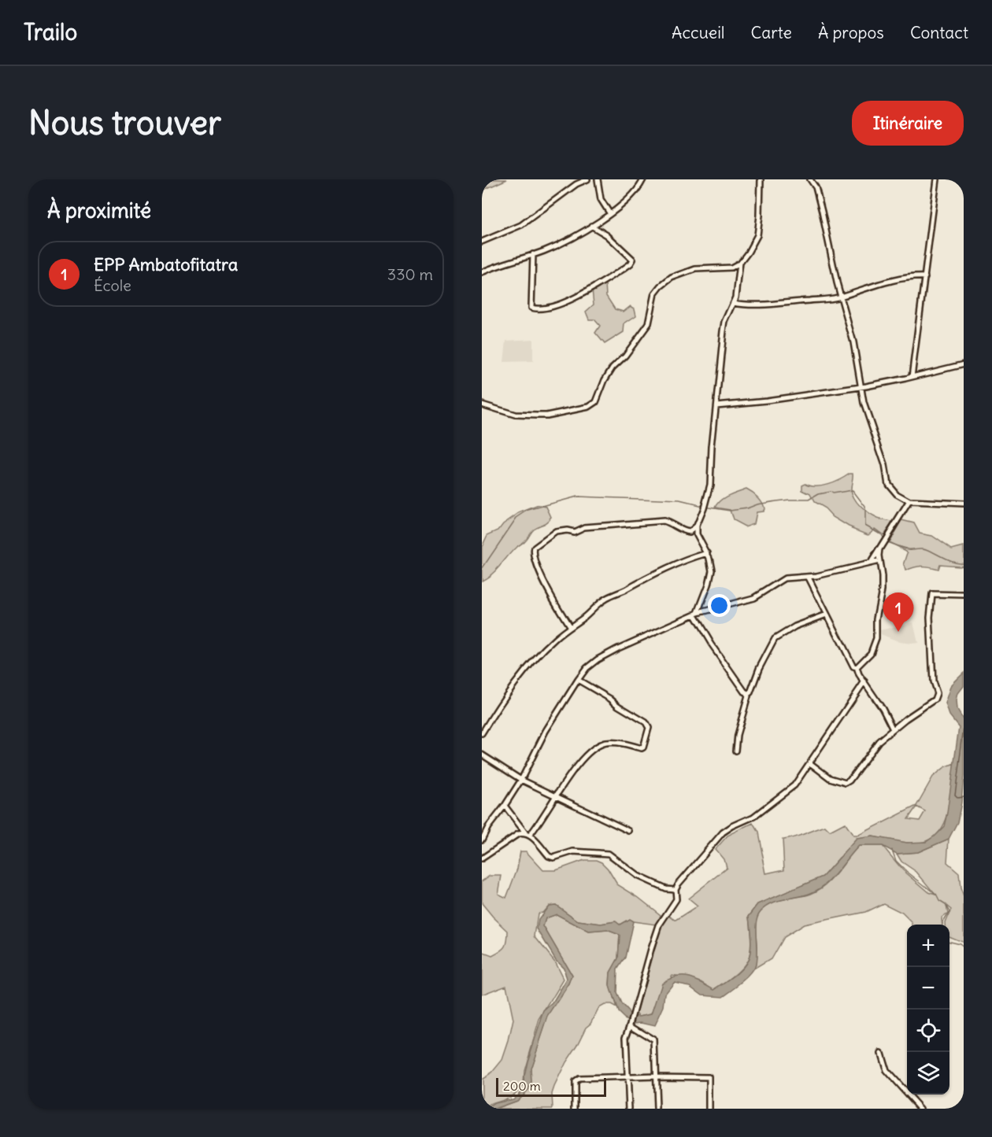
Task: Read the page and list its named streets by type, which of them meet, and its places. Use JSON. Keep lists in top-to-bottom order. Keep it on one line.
{"scale_bar":"200 m","page":{"header":"Trailo","nav":["Accueil","Carte","À propos","Contact"],"buttons":"Itinéraire","title":"Nous trouver","heading":"À proximité","list":[{"mark":"1","name":"EPP Ambatofitatra","note":"École","value":"330 m"}],"pins":"1","map_buttons":["+","−"],"scale":"200 m"}}
